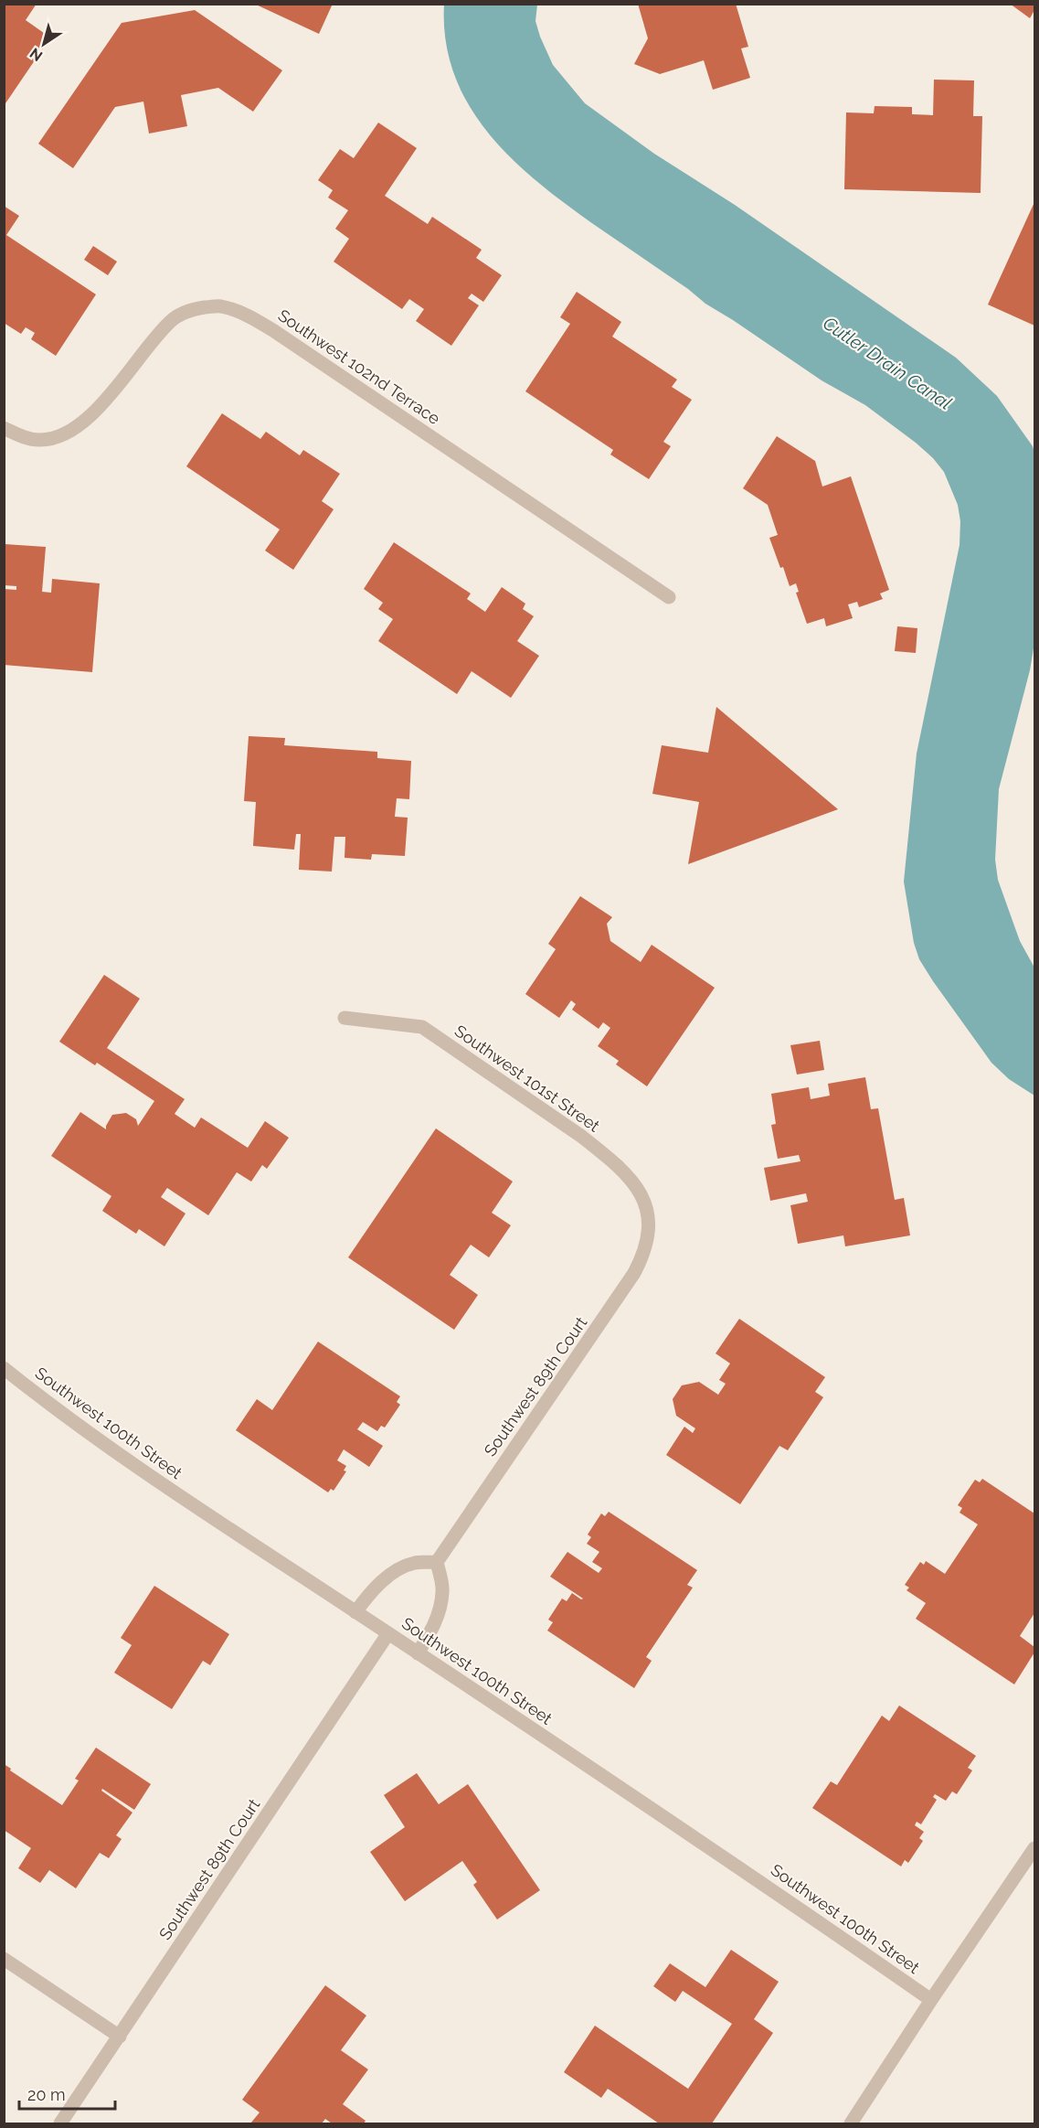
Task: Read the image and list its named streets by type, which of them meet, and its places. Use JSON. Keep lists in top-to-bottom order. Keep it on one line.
{"streets":{"street":["Southwest 102nd Terrace","Southwest 101st Street","Southwest 89th Court","Southwest 100th Street"]},"crossings":[["Southwest 101st Street","Southwest 89th Court"],["Southwest 89th Court","Southwest 100th Street"]],"water":["Cutler Drain Canal"],"scale_bar":"20 m","north":"bottom left"}
